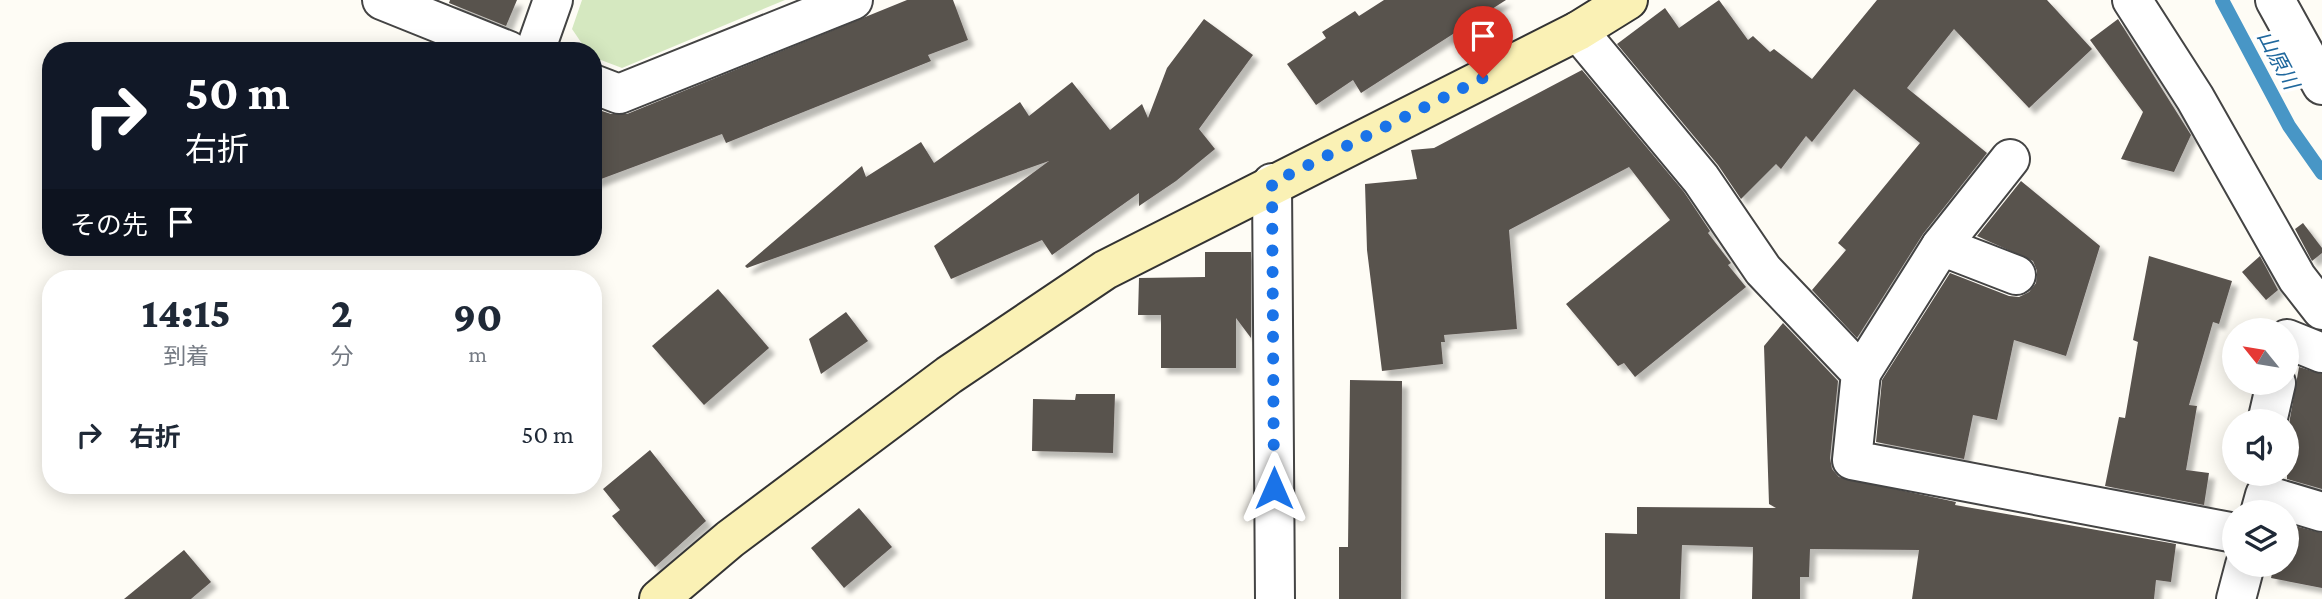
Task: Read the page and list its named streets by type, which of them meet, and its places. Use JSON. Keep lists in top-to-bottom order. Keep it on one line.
{"water":["山原川"],"north":"top left","page":{"turn":["50 m","右折"],"then":"その先","eta":["14:15","到着","2","分","90","m"],"list":[{"name":"右折","value":"50 m"}]}}
